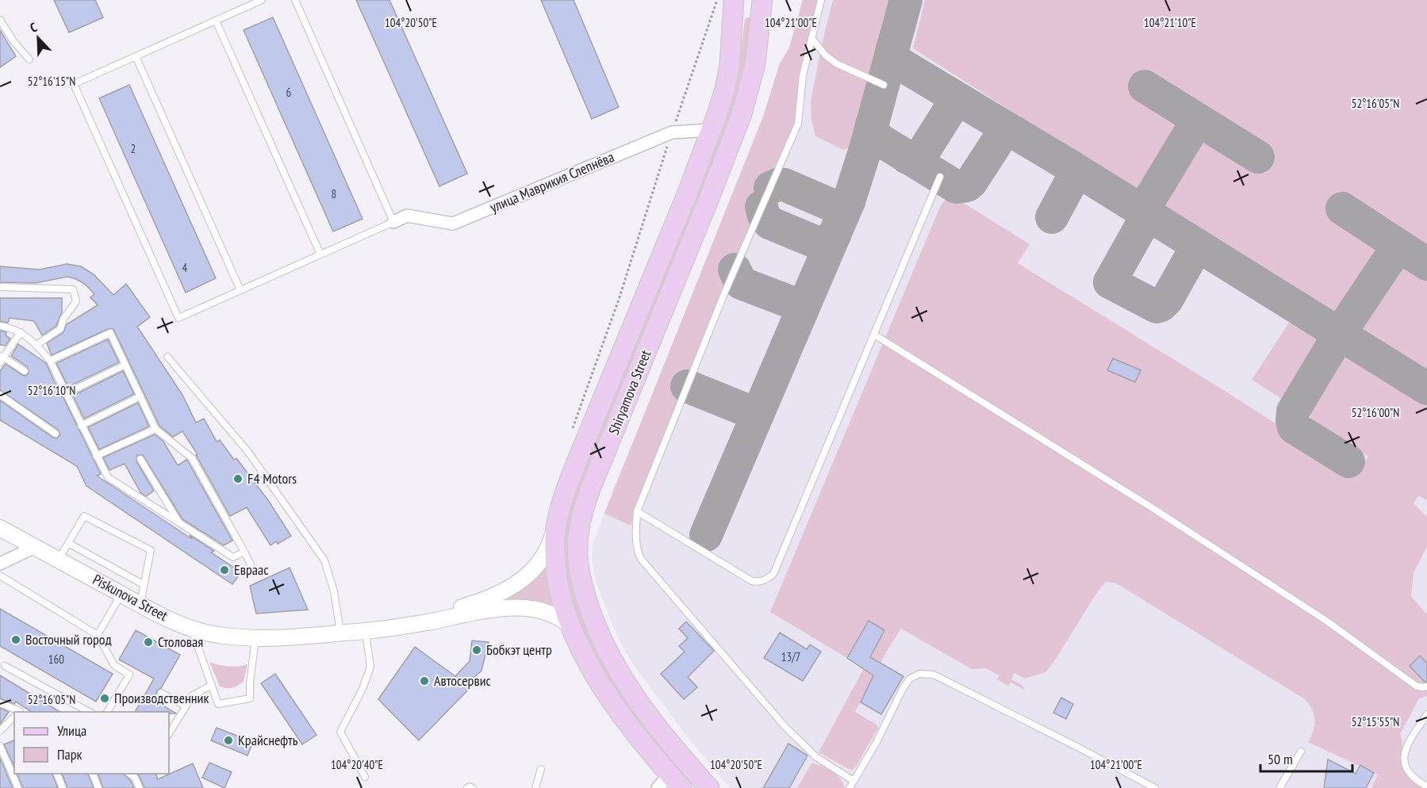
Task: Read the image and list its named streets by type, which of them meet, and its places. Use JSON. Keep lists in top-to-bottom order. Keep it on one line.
{"streets":{"main road":["Shiryamova Street"],"street":["улица Маврикия Слепнёва","Piskunova Street"]},"crossings":[["улица Маврикия Слепнёва","Shiryamova Street"],["Shiryamova Street","Piskunova Street"]],"places":["F4 Motors","Евраас","Восточный город","Столовая","Бобкэт центр","Автосервис","Производственник","Крайснефть"],"house_numbers":["6","2","8","4","13/7","160"],"legend":["Улица","Парк"],"scale_bar":"50 m","north":"top left","coordinates":["104°20'50\"E","104°21'00\"E","104°21'10\"E","52°16'15\"N","52°16'05\"N","52°16'10\"N","52°16'00\"N","52°15'55\"N","104°20'40\"E"]}
